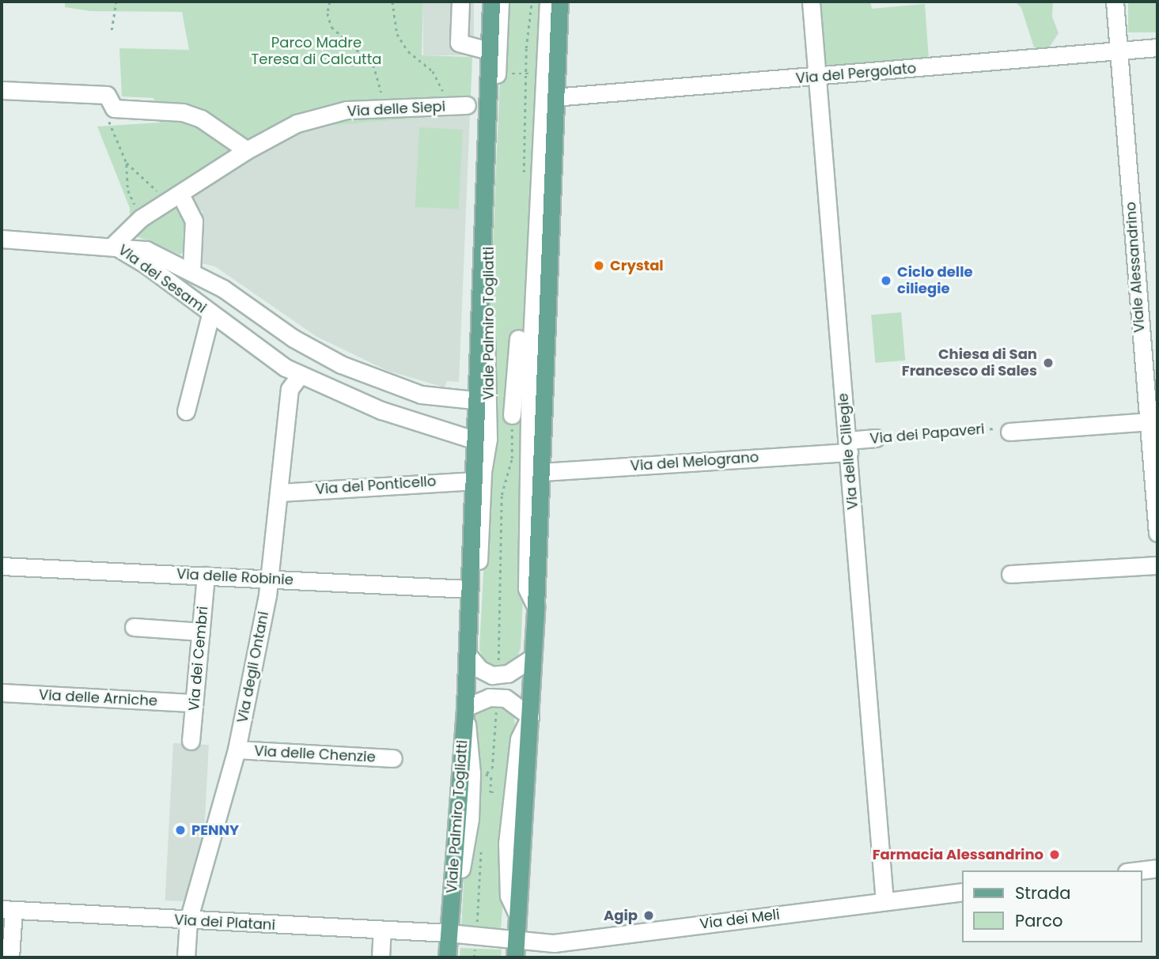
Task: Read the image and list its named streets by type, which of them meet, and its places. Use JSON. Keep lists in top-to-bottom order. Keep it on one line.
{"streets":{"main road":["Viale Palmiro Togliatti"],"street":["Via del Pergolato","Via delle Siepi","Viale Alessandrino","Via dei Sesami","Via dei Papaveri","Via delle Ciliegie","Via del Melograno","Via del Ponticello","Via delle Robinie","Via dei Cembri","Via degli Ontani","Via delle Arniche","Via delle Chenzie","Via dei Meli","Via dei Platani"]},"crossings":[["Via del Pergolato","Viale Alessandrino"],["Via del Pergolato","Via delle Ciliegie"],["Via delle Siepi","Via dei Sesami"],["Via dei Sesami","Viale Palmiro Togliatti"],["Via dei Sesami","Via degli Ontani"],["Viale Palmiro Togliatti","Via del Ponticello"],["Viale Palmiro Togliatti","Via delle Robinie"],["Viale Palmiro Togliatti","Via dei Meli"],["Viale Palmiro Togliatti","Via dei Platani"],["Via dei Papaveri","Via delle Ciliegie"],["Via dei Papaveri","Via del Melograno"],["Via delle Ciliegie","Via del Melograno"],["Via delle Ciliegie","Via dei Meli"],["Via del Ponticello","Via degli Ontani"],["Via delle Robinie","Via dei Cembri"],["Via delle Robinie","Via degli Ontani"],["Via dei Cembri","Via delle Arniche"],["Via degli Ontani","Via delle Chenzie"],["Via degli Ontani","Via dei Platani"],["Via dei Meli","Via dei Platani"]],"parks":["Parco Madre Teresa di Calcutta"],"places":["Crystal","Ciclo delle ciliegie","Chiesa di San Francesco di Sales","PENNY","Farmacia Alessandrino","Agip"],"legend":["Strada","Parco"]}
